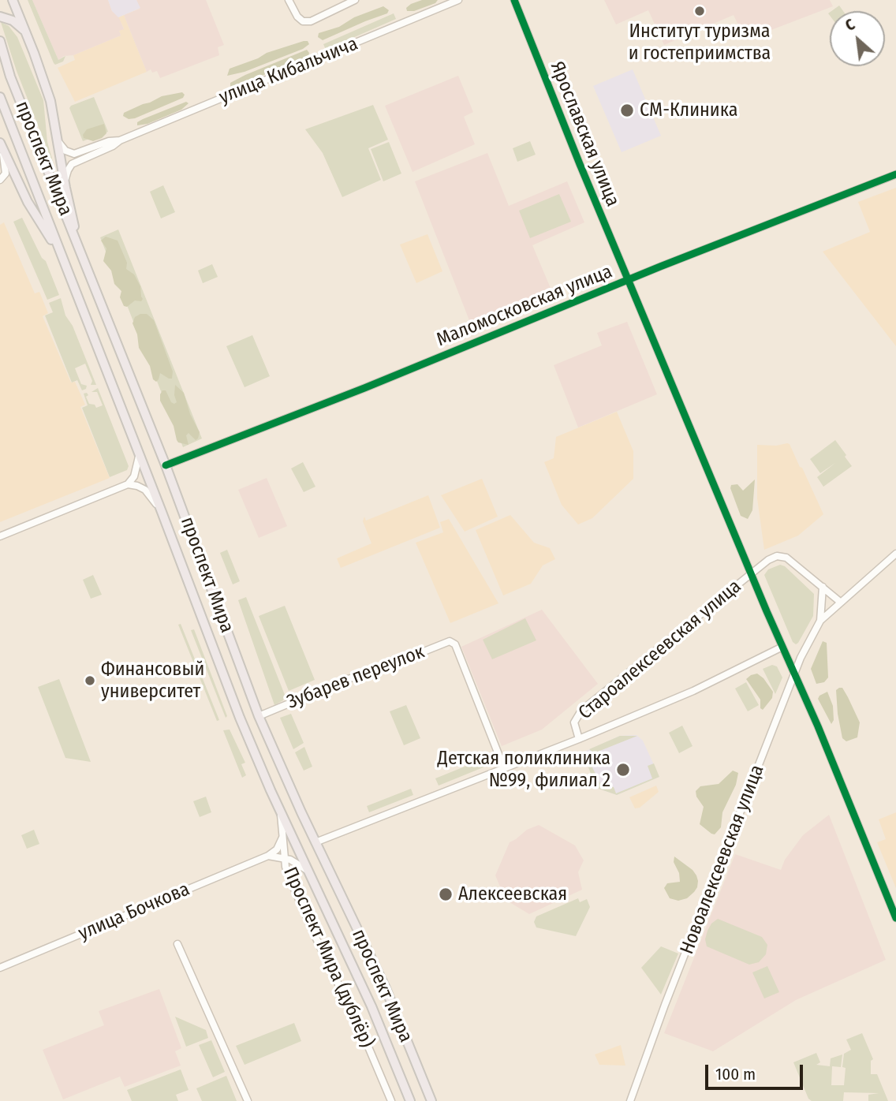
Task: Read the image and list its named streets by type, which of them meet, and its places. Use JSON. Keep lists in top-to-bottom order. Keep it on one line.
{"streets":{"main road":["проспект Мира"],"street":["улица Кибальчича","Ярославская улица","Маломосковская улица","Староалексеевская улица","Зубарев переулок","Новоалексеевская улица","улица Бочкова","Проспект Мира (дублёр)"]},"crossings":[["Ярославская улица","Маломосковская улица"],["Ярославская улица","Староалексеевская улица"],["Ярославская улица","Новоалексеевская улица"],["проспект Мира","Маломосковская улица"],["проспект Мира","Зубарев переулок"],["проспект Мира","Проспект Мира (дублёр)"],["Староалексеевская улица","Новоалексеевская улица"],["улица Бочкова","Проспект Мира (дублёр)"]],"places":["Институт туризма и гостеприимства","СМ-Клиника","Финансовый университет","Детская поликлиника №99, филиал 2","Алексеевская"],"scale_bar":"100 m","north":"top left"}
